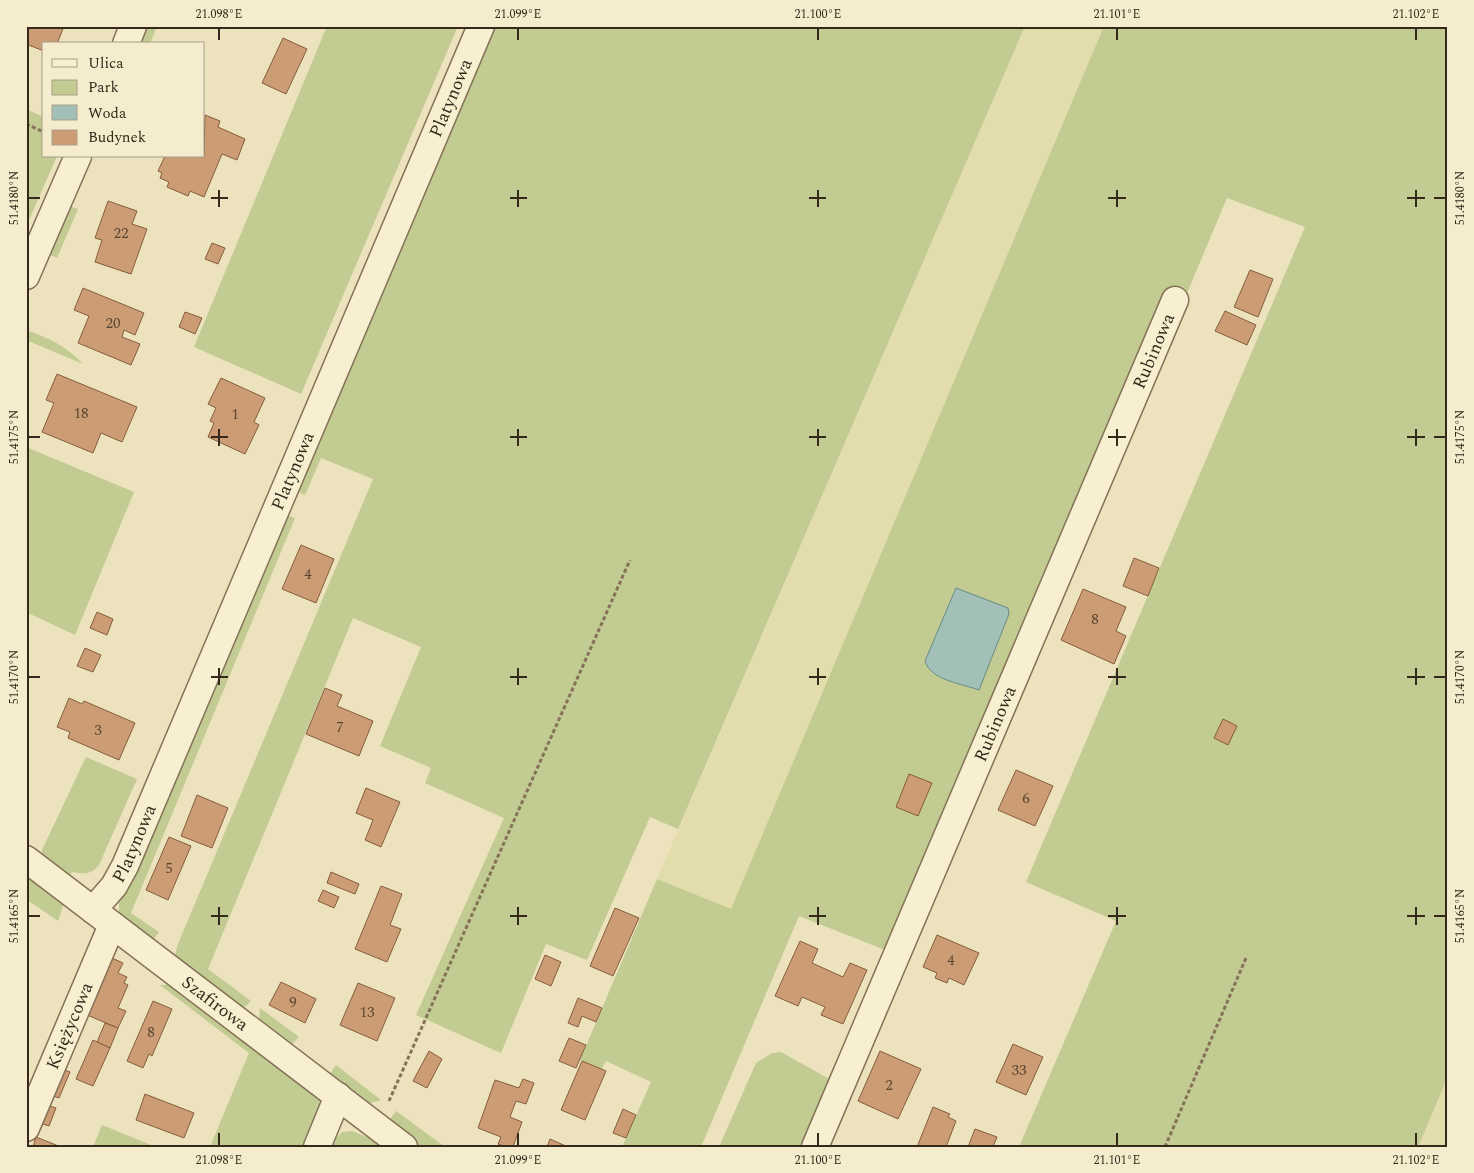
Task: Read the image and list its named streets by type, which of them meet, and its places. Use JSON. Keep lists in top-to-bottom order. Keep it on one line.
{"streets":{"street":["Platynowa","Rubinowa","Szafirowa","Księżycowa"]},"crossings":[["Platynowa","Szafirowa"],["Platynowa","Księżycowa"],["Szafirowa","Księżycowa"]],"house_numbers":["22","20","18","1","4","8","7","3","6","5","4","9","13","8","33","2"],"legend":["Ulica","Park","Woda","Budynek"],"coordinates":["21.098°E","21.099°E","21.100°E","21.101°E","21.102°E","51.4180°N","51.4175°N","51.4170°N","51.4165°N"]}
